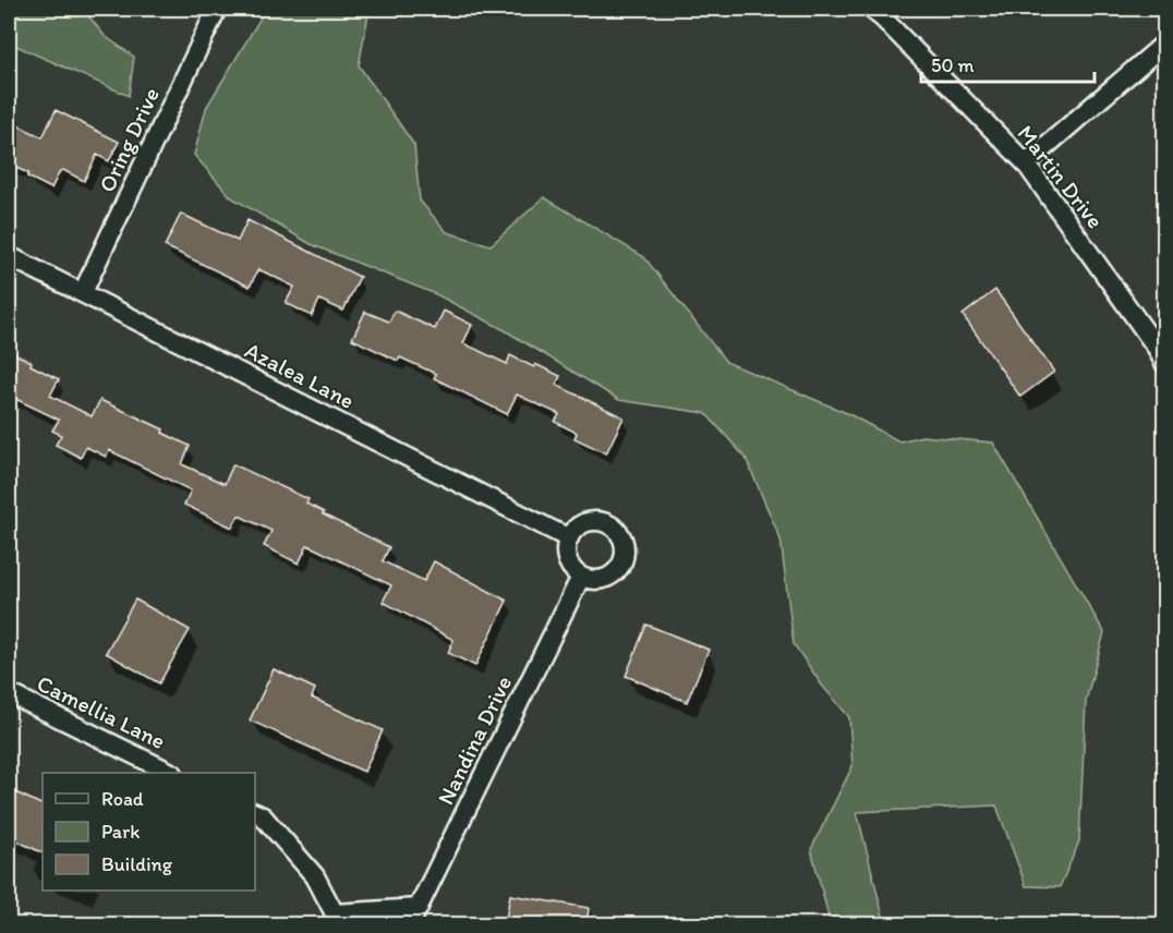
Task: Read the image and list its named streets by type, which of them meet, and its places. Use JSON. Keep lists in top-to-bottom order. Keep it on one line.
{"streets":{"street":["Oring Drive","Martin Drive","Azalea Lane","Camellia Lane","Nandina Drive"]},"crossings":[["Oring Drive","Azalea Lane"],["Azalea Lane","Nandina Drive"]],"legend":["Road","Park","Building"],"scale_bar":"50 m"}
